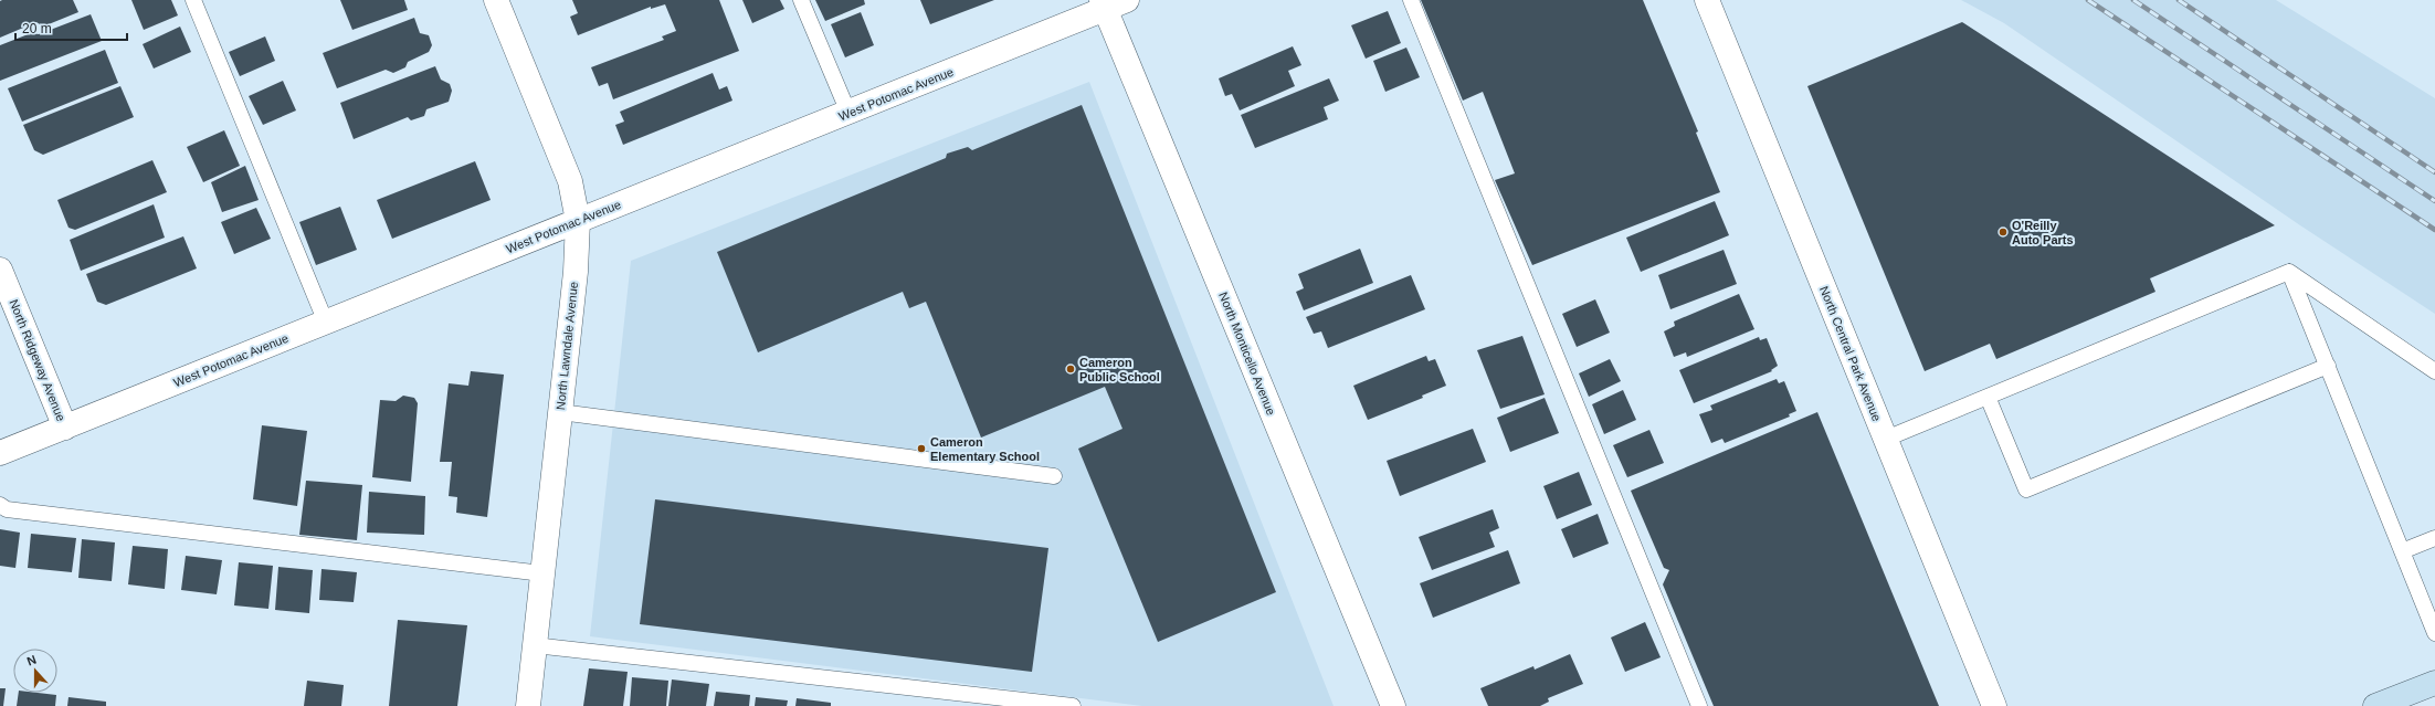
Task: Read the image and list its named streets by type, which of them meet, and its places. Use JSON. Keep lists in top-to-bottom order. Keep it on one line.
{"streets":{"street":["West Potomac Avenue","North Lawndale Avenue","North Monticello Avenue","North Central Park Avenue","North Ridgeway Avenue"]},"crossings":[["West Potomac Avenue","North Lawndale Avenue"],["West Potomac Avenue","North Monticello Avenue"],["West Potomac Avenue","North Ridgeway Avenue"]],"places":["O'Reilly Auto Parts","Cameron Public School","Cameron Elementary School"],"scale_bar":"20 m","north":"top"}
